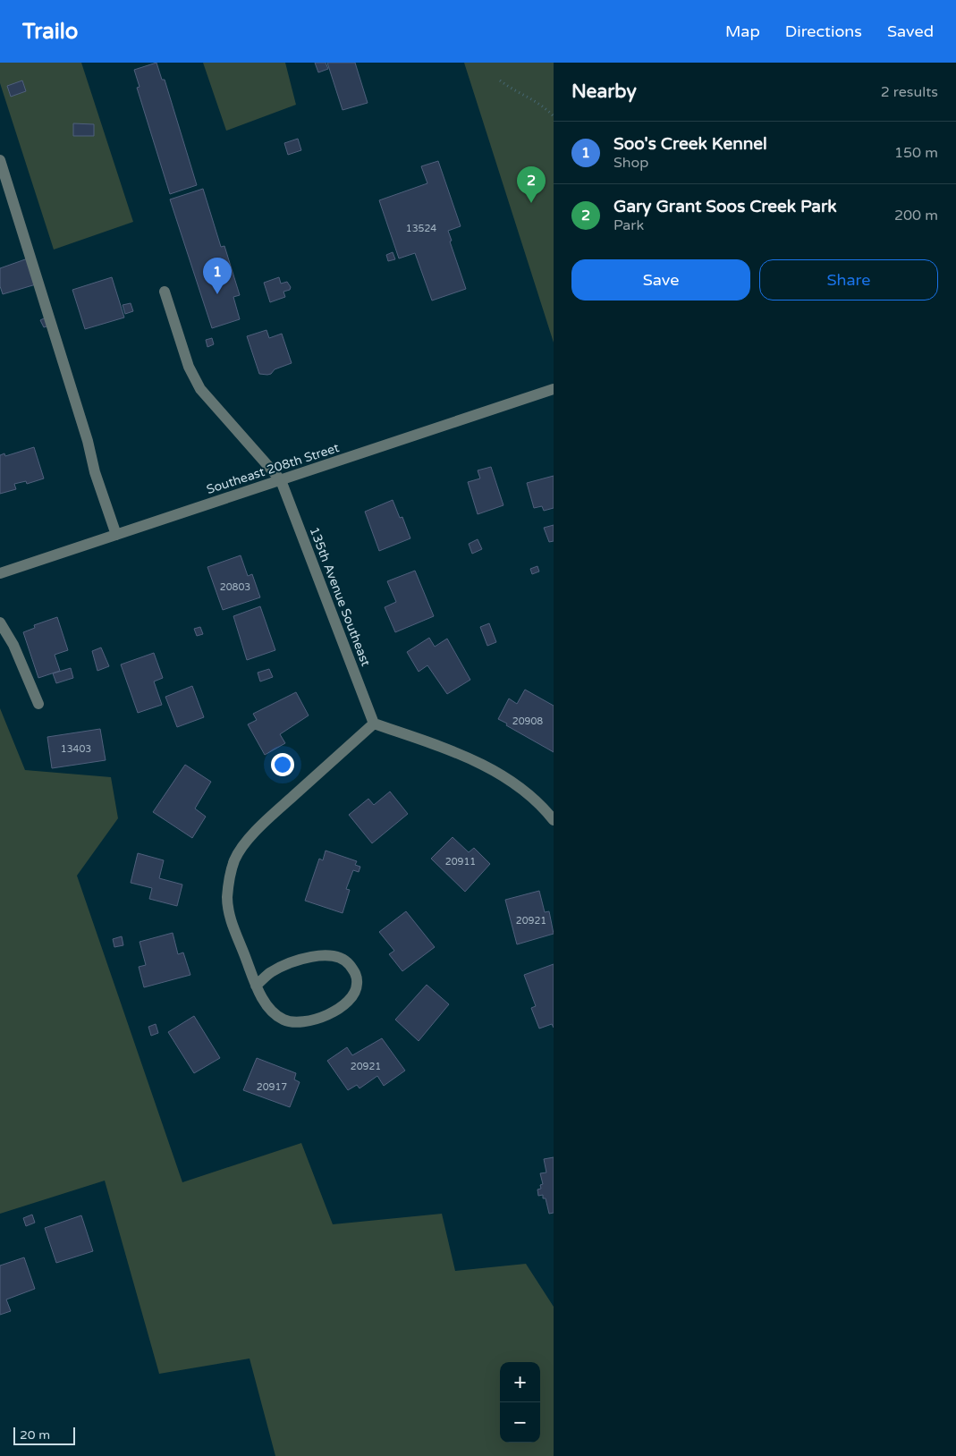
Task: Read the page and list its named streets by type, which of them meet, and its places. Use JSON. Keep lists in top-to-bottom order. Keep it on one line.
{"streets":{"street":["Southeast 208th Street","135th Avenue Southeast"]},"crossings":[["Southeast 208th Street","135th Avenue Southeast"]],"house_numbers":["13524","20803","20908","13403","20911","20921","20921","20917"],"scale_bar":"20 m","page":{"header":"Trailo","nav":["Map","Directions","Saved"],"heading":["Nearby","2 results"],"list":[{"mark":"1","name":"Soo's Creek Kennel","note":"Shop","value":"150 m"},{"mark":"2","name":"Gary Grant Soos Creek Park","note":"Park","value":"200 m"}],"pins":["2","1"],"buttons":["Save","Share"],"map_buttons":["+","−"],"scale":"20 m"}}
